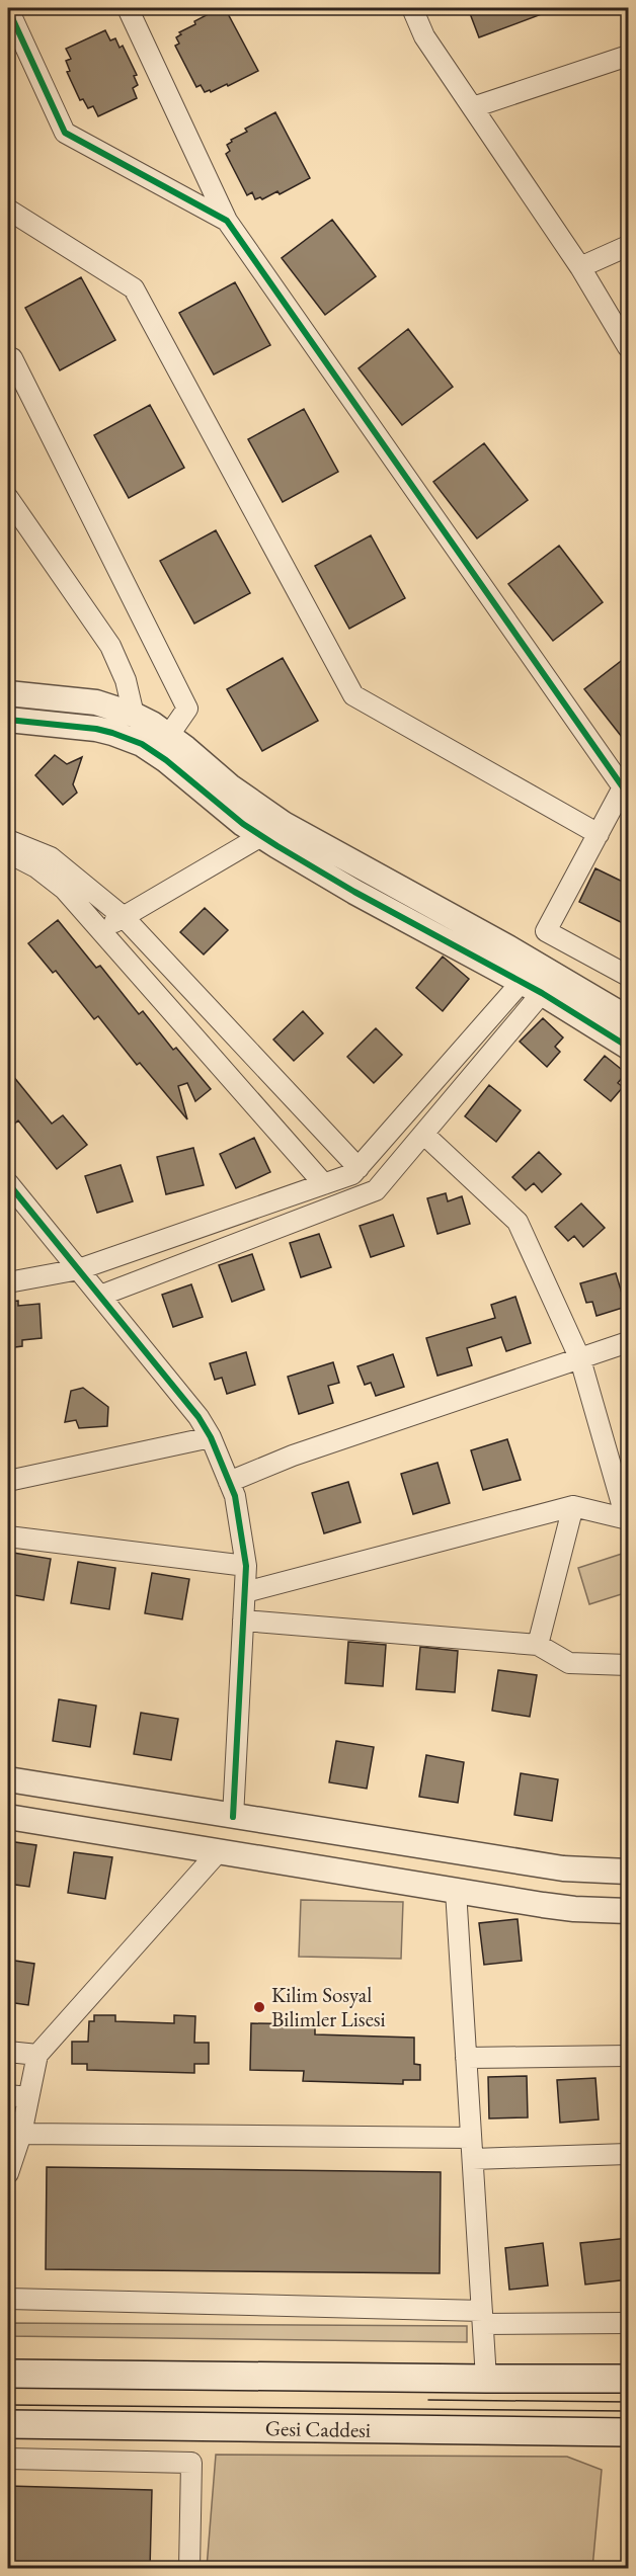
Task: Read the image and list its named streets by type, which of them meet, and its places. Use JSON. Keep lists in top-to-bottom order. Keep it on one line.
{"streets":{"main road":["Gesi Caddesi"]},"places":["Kilim Sosyal Bilimler Lisesi"]}
